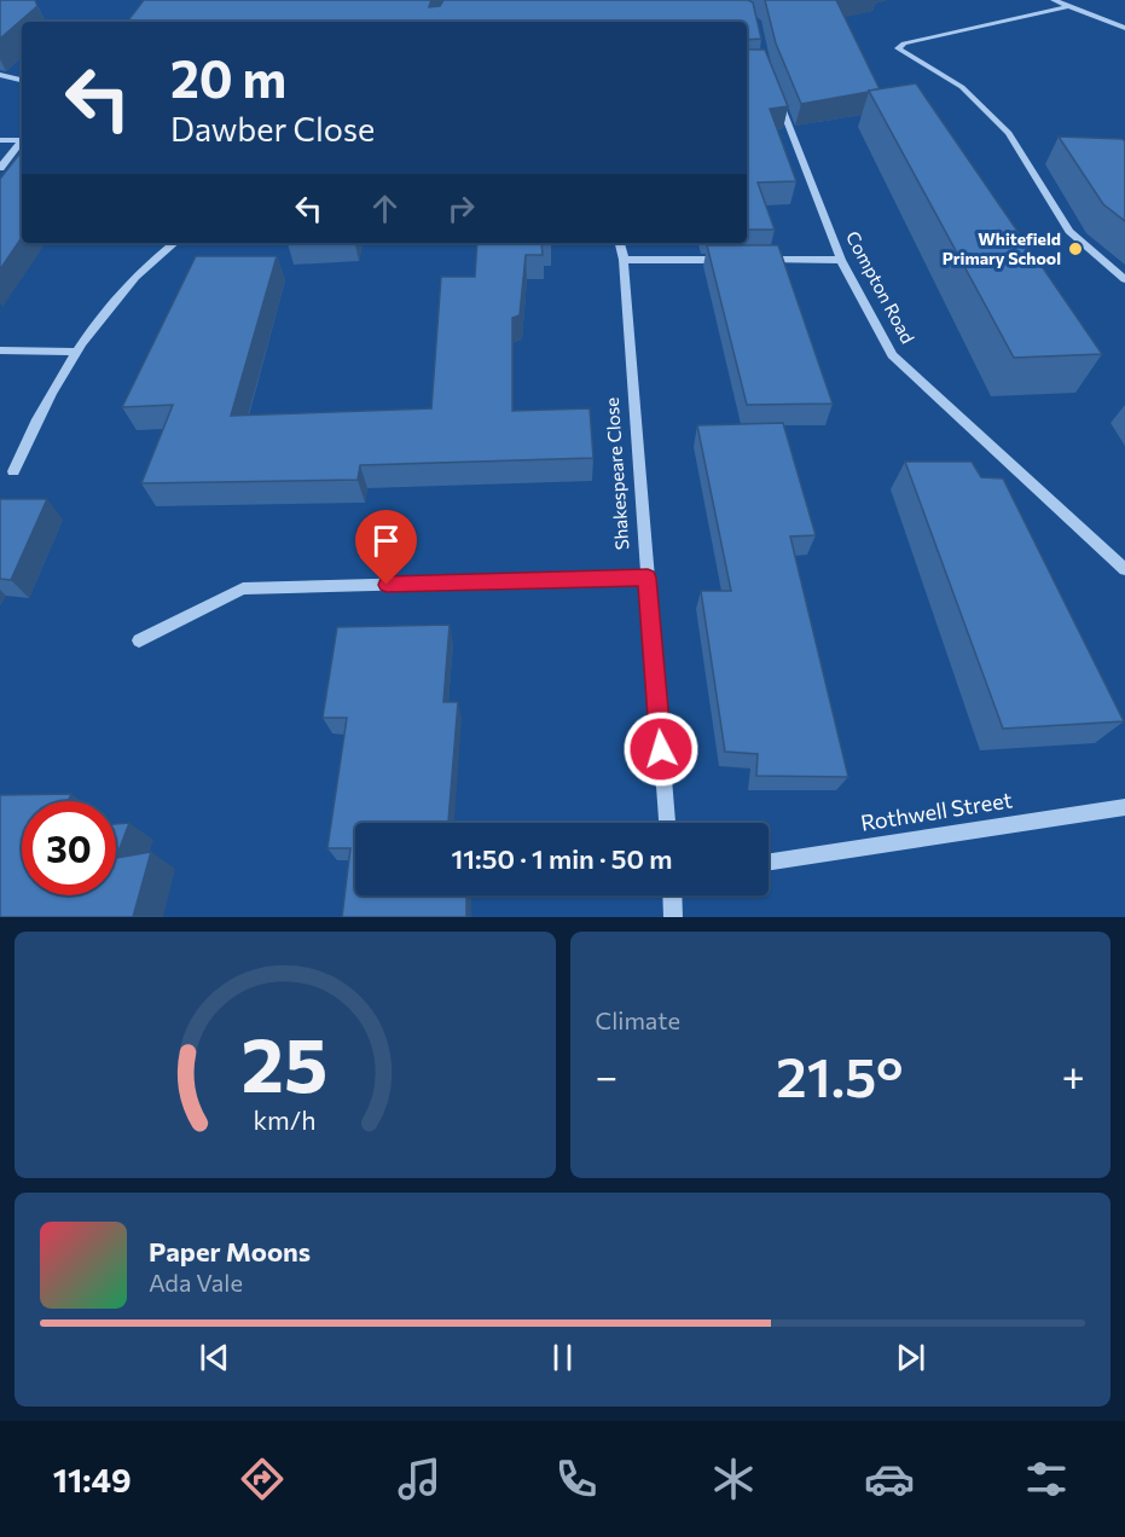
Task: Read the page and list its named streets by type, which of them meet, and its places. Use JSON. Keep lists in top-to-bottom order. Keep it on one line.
{"streets":{"street":["Compton Road","Shakespeare Close","Rothwell Street"]},"places":["Whitefield Primary School"],"page":{"turn":["20 m","Dawber Close"],"limit":"30","trip":"11:50 · 1 min · 50 m","tile":"Climate","heat":["−","21.5°","+"],"song":["Paper Moons","Ada Vale"],"tabs":"11:49","gauge":["25","km/h"]}}
